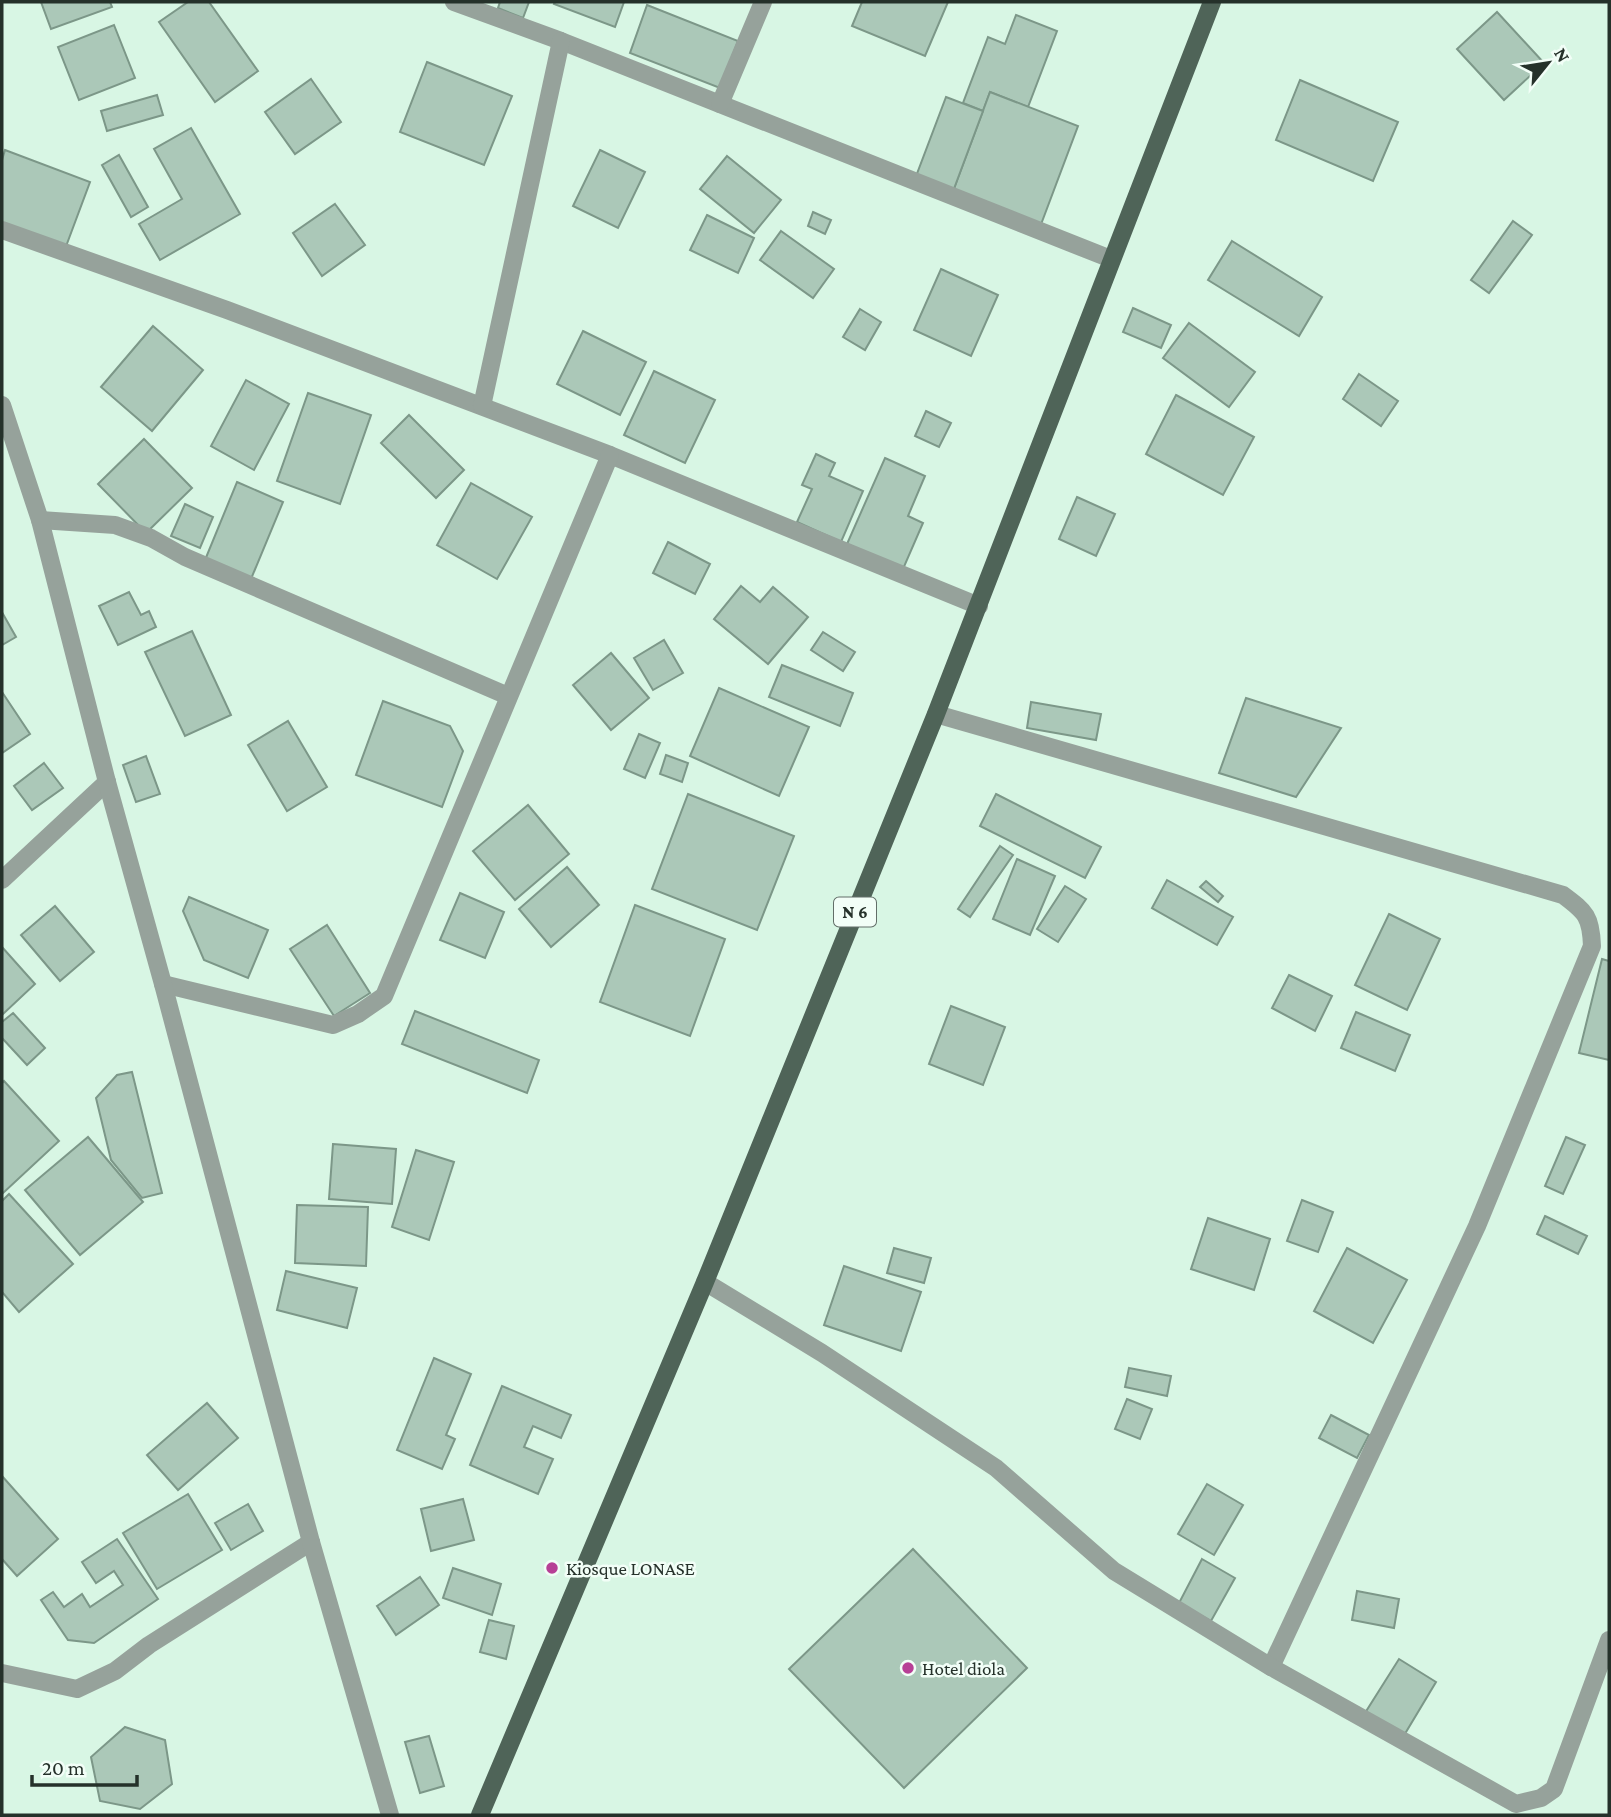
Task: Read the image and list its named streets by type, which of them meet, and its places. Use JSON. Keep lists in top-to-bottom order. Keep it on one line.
{"streets":{"main road":["N 6"]},"places":["Kiosque LONASE","Hotel diola"],"scale_bar":"20 m","north":"top right"}
